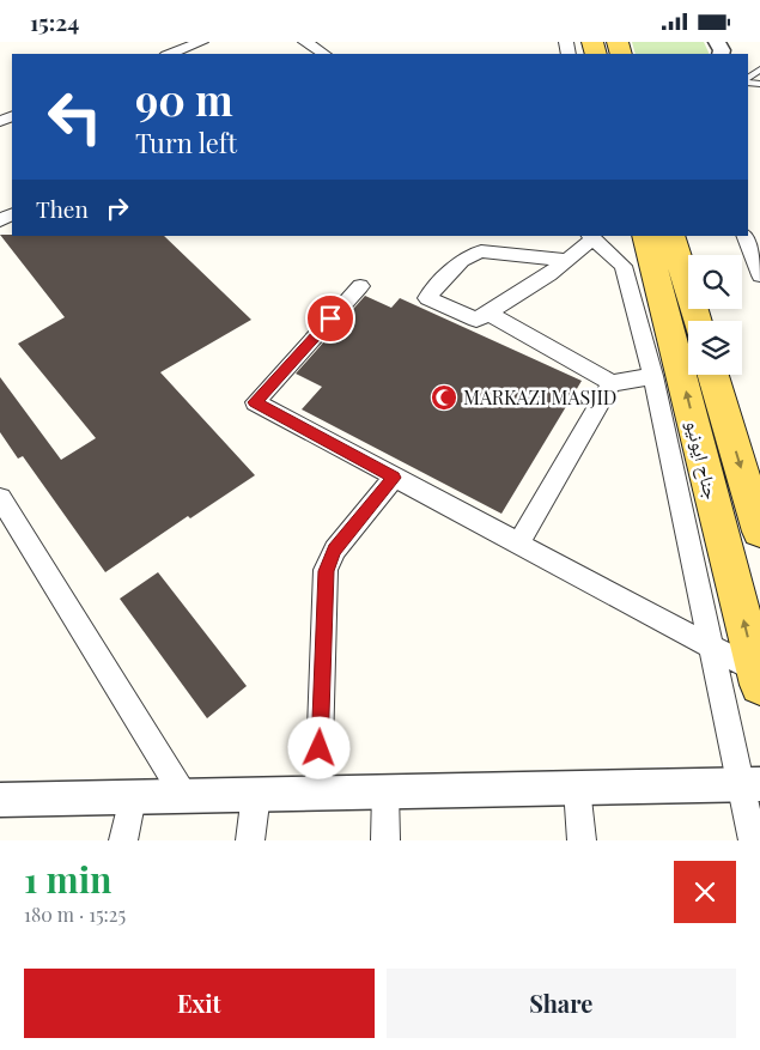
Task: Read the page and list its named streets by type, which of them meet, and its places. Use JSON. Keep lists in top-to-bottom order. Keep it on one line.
{"streets":{"main road":["جناح ایونیو"]},"places":{"mosque":["MARKAZI MASJID"]},"page":{"status":"15:24","turn":["90 m","Turn left"],"then":"Then","heading":["1 min","180 m · 15:25"],"buttons":["Exit","Share"]}}
